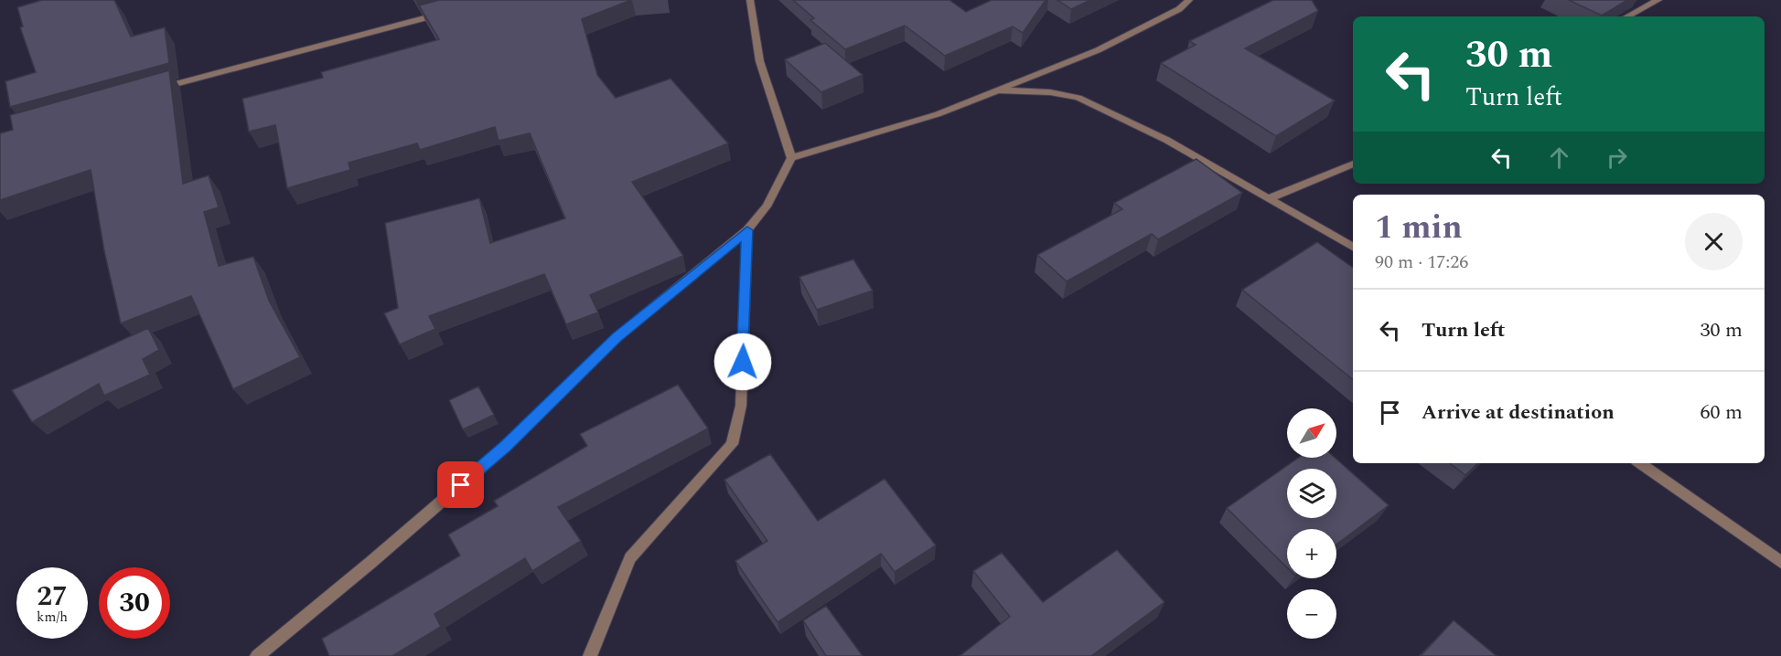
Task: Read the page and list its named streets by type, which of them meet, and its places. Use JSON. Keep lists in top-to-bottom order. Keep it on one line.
{"north":"top right","page":{"turn":["30 m","Turn left"],"heading":["1 min","90 m · 17:26"],"list":[{"name":"Turn left","value":"30 m"},{"name":"Arrive at destination","value":"60 m"}],"map_buttons":["+","−"],"speed":"27 km/h","limit":"30"}}
